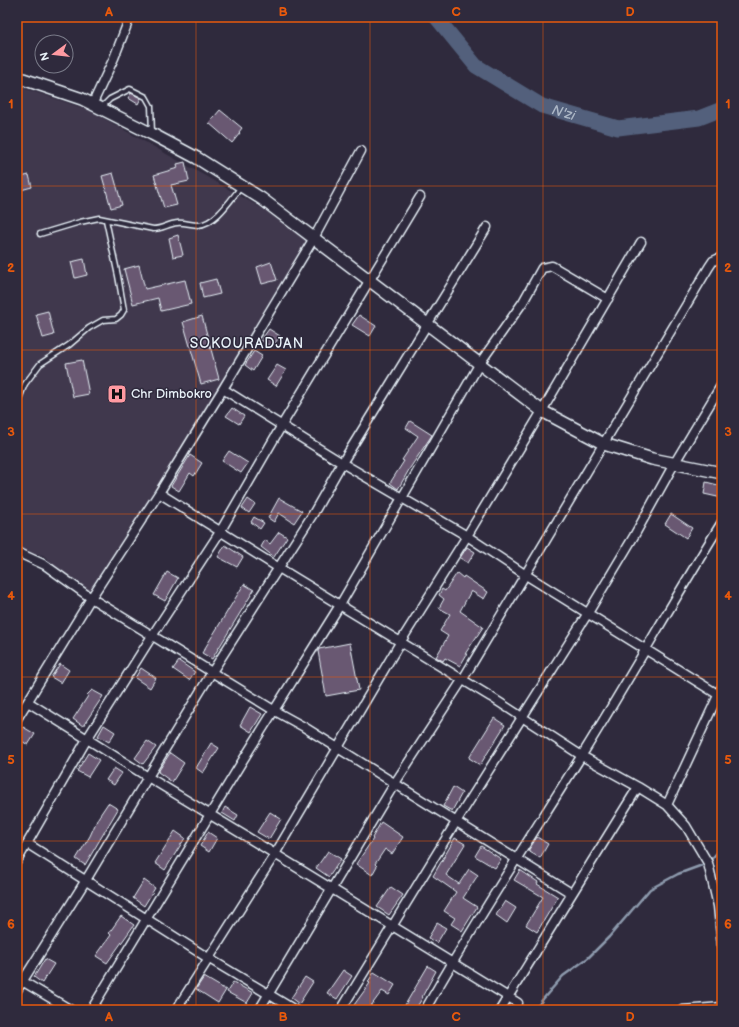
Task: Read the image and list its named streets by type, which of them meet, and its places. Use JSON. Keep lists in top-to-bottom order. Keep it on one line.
{"districts":["SOKOURADJAN"],"water":["N'zi"],"places":{"hospital":["Chr Dimbokro"]},"north":"left","grid":{"columns":["A","B","C","D"],"rows":["1","2","3","4","5","6"]}}
